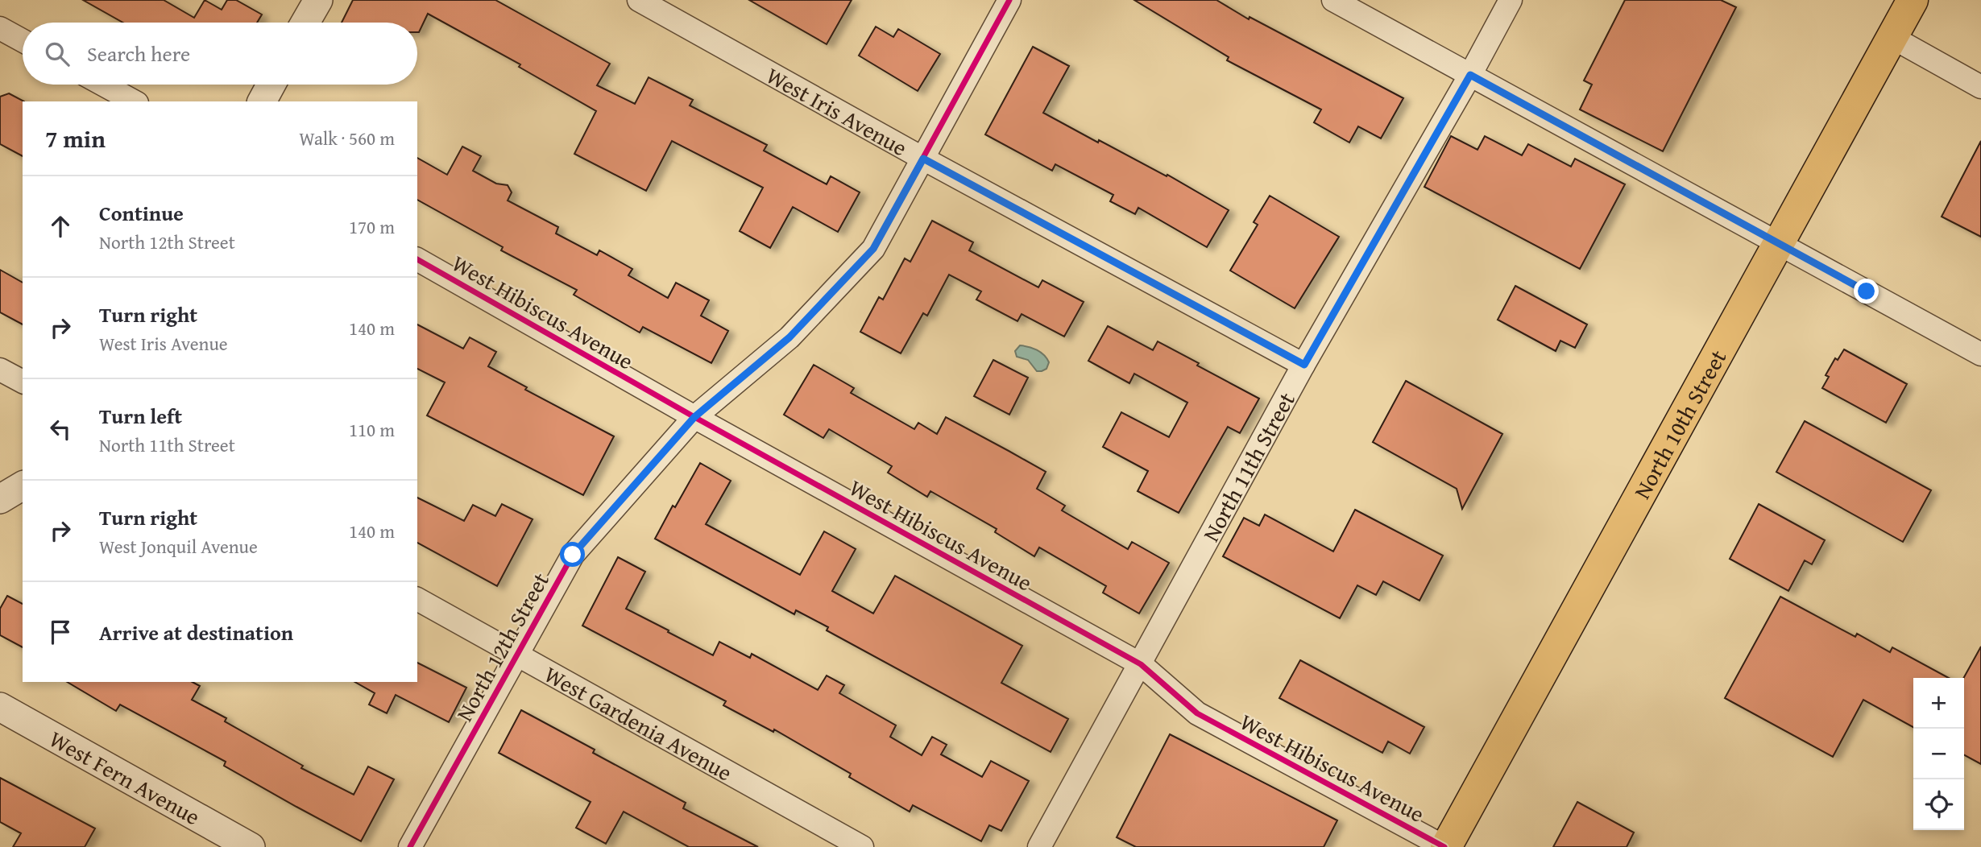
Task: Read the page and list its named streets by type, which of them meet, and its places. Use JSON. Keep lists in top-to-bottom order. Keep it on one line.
{"streets":{"main road":["North 10th Street"],"street":["West Iris Avenue","West Hibiscus Avenue","North 11th Street","North 12th Street","West Gardenia Avenue","West Fern Avenue"]},"crossings":[["West Iris Avenue","North 11th Street"],["West Iris Avenue","North 12th Street"],["West Hibiscus Avenue","North 10th Street"],["West Hibiscus Avenue","North 11th Street"],["West Hibiscus Avenue","North 12th Street"],["North 12th Street","West Gardenia Avenue"]],"page":{"search":"Search here","heading":["7 min","Walk · 560 m"],"list":[["Continue","North 12th Street","170 m"],["Turn right","West Iris Avenue","140 m"],["Turn left","North 11th Street","110 m"],["Turn right","West Jonquil Avenue","140 m"],"Arrive at destination"],"map_buttons":["+","−"]}}
